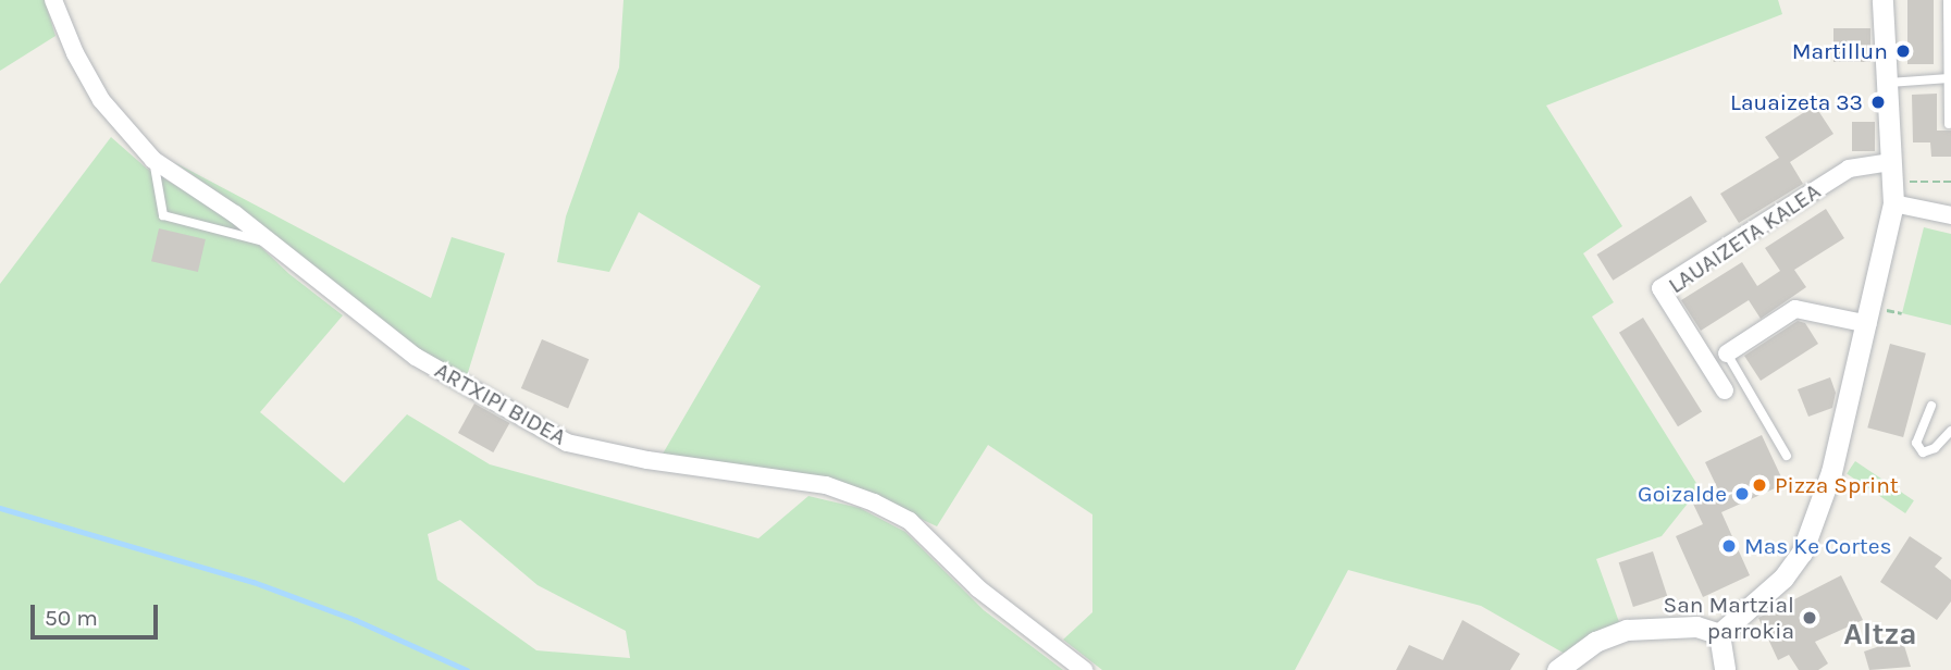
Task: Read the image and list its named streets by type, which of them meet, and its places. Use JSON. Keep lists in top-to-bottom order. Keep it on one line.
{"streets":{"street":["LAUAIZETA KALEA","ARTXIPI BIDEA"]},"districts":["Altza"],"places":["Martillun","Lauaizeta 33","Pizza Sprint","Goizalde","Mas Ke Cortes","San Martzial parrokia"],"scale_bar":"50 m"}
